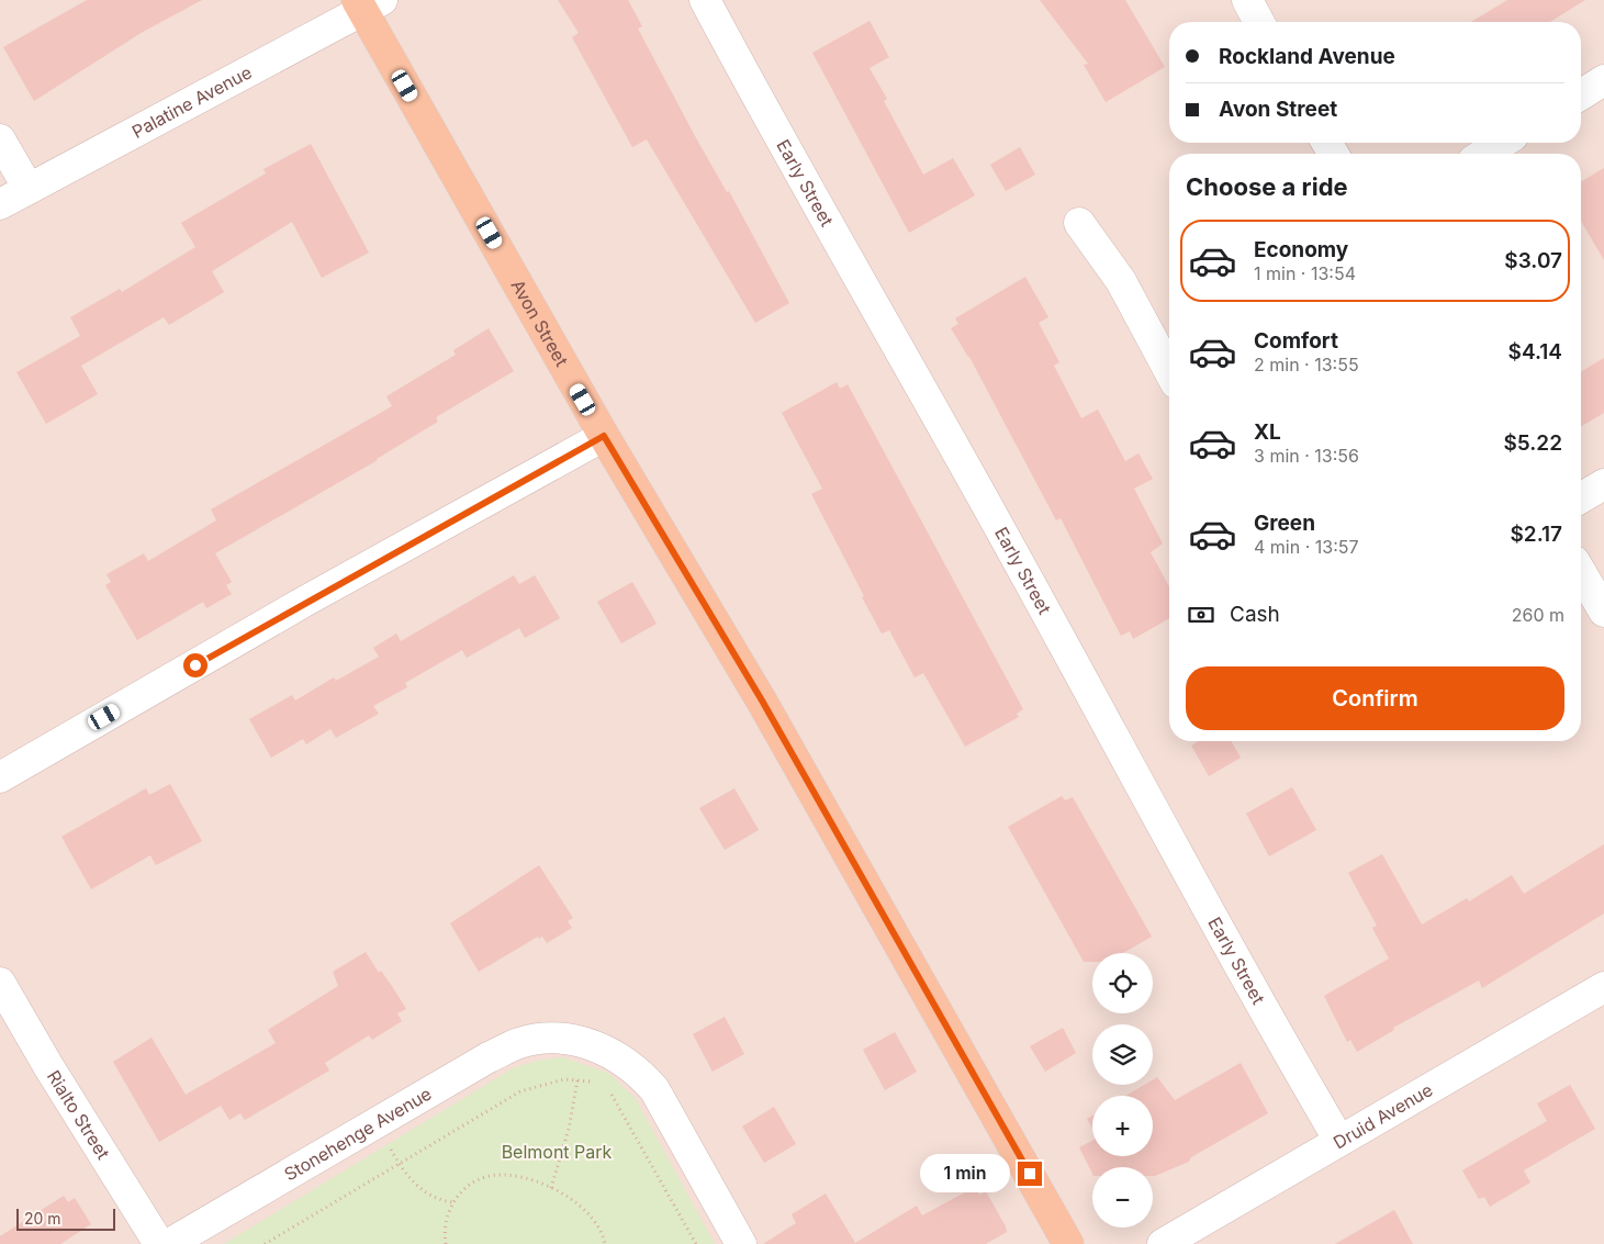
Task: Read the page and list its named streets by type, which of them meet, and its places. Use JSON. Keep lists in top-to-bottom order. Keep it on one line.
{"streets":{"main road":["Avon Street"],"street":["Palatine Avenue","Early Street","Rialto Street","Druid Avenue","Stonehenge Avenue"]},"crossings":[["Palatine Avenue","Avon Street"],["Early Street","Druid Avenue"]],"parks":["Belmont Park"],"scale_bar":"20 m","page":{"banner":["Rockland Avenue","Avon Street"],"heading":"Choose a ride","list":[{"name":"Economy","note":"1 min · 13:54","value":"$3.07"},{"name":"Comfort","note":"2 min · 13:55","value":"$4.14"},{"name":"XL","note":"3 min · 13:56","value":"$5.22"},{"name":"Green","note":"4 min · 13:57","value":"$2.17"}],"pay":["Cash","260 m"],"buttons":"Confirm","map_buttons":["+","−"],"bubble":"1 min","scale":"20 m"}}
